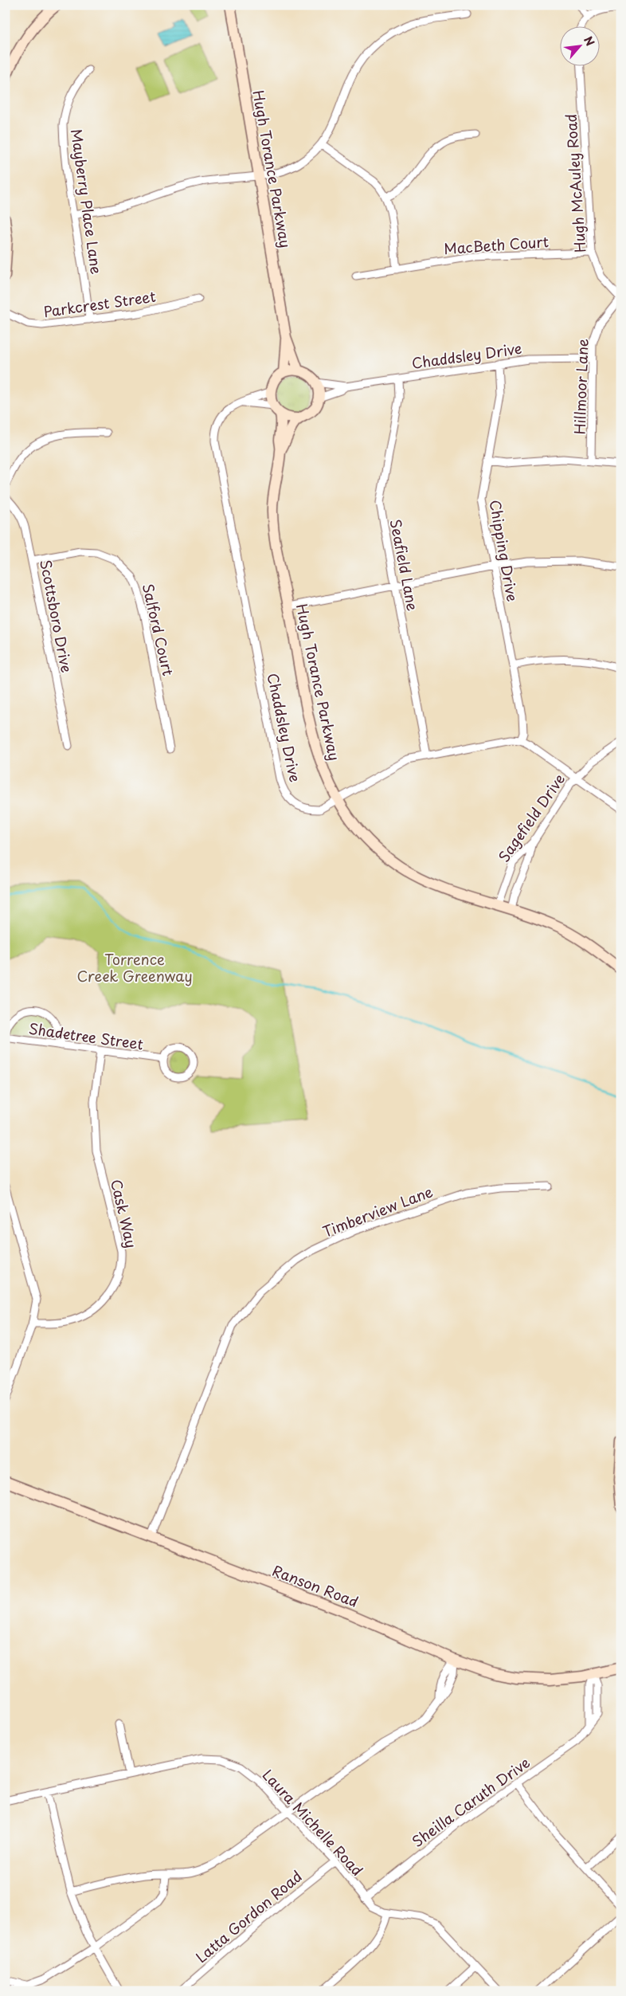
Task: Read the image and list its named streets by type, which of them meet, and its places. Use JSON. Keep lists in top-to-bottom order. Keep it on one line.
{"streets":{"street":["Hugh Torance Parkway","Hugh McAuley Road","Mayberry Place Lane","MacBeth Court","Parkcrest Street","Chaddsley Drive","Hillmoor Lane","Chipping Drive","Seafield Lane","Scottsboro Drive","Salford Court","Sagefield Drive","Shadetree Street","Timberview Lane","Cask Way","Ranson Road","Sheilla Caruth Drive","Laura Michelle Road","Latta Gordon Road"]},"crossings":[["Hugh Torance Parkway","Chaddsley Drive"],["Hugh Torance Parkway","Sagefield Drive"],["Hugh McAuley Road","MacBeth Court"],["Hugh McAuley Road","Hillmoor Lane"],["Mayberry Place Lane","Parkcrest Street"],["Chaddsley Drive","Hillmoor Lane"],["Chaddsley Drive","Chipping Drive"],["Chaddsley Drive","Seafield Lane"],["Scottsboro Drive","Salford Court"],["Shadetree Street","Cask Way"],["Timberview Lane","Ranson Road"],["Ranson Road","Sheilla Caruth Drive"],["Sheilla Caruth Drive","Laura Michelle Road"],["Laura Michelle Road","Latta Gordon Road"]],"parks":["Torrence Creek Greenway"],"north":"top right"}
